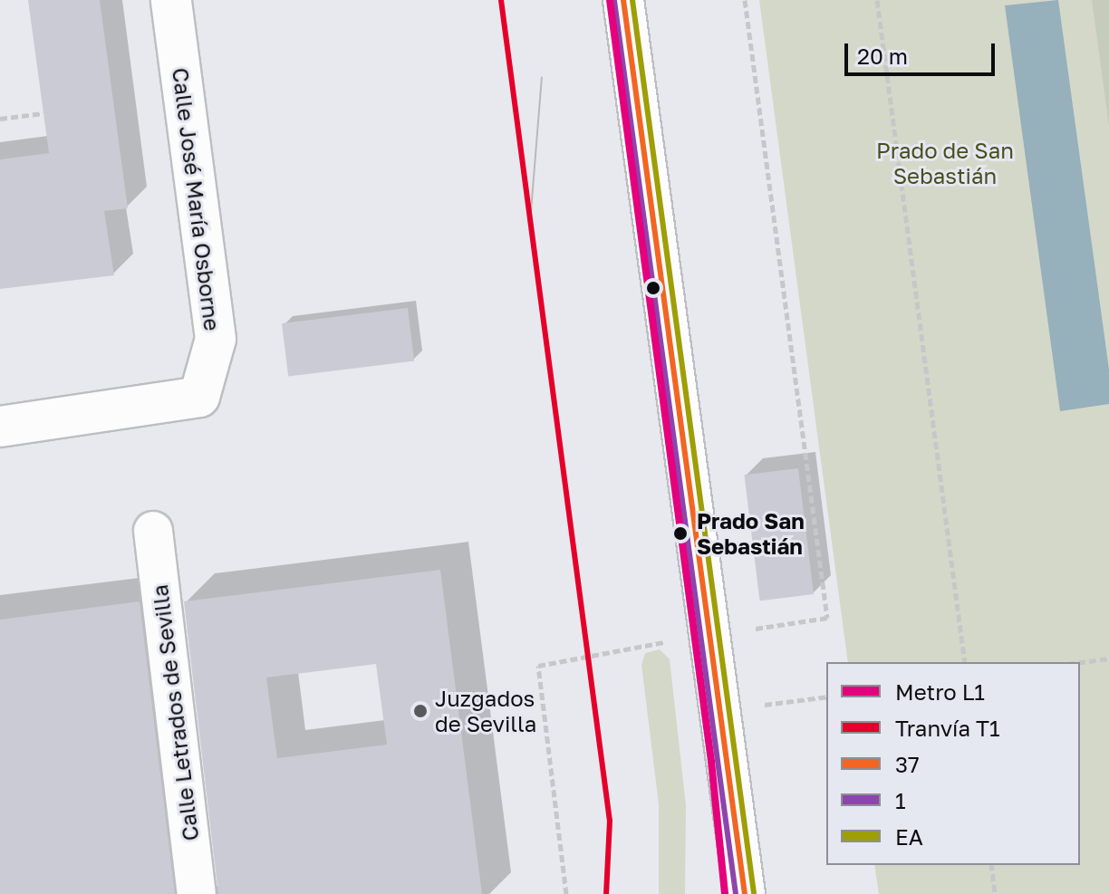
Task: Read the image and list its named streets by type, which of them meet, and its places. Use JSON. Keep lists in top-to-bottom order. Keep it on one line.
{"streets":{"street":["Calle José María Osborne","Calle Letrados de Sevilla"]},"parks":["Prado de San Sebastián"],"places":["Prado San Sebastián","Juzgados de Sevilla"],"lines":["metro line L1","tram line T1","transit line 37","transit line EA","transit line 1"],"legend":["Metro L1","Tranvía T1","37","1","EA"],"scale_bar":"20 m"}
